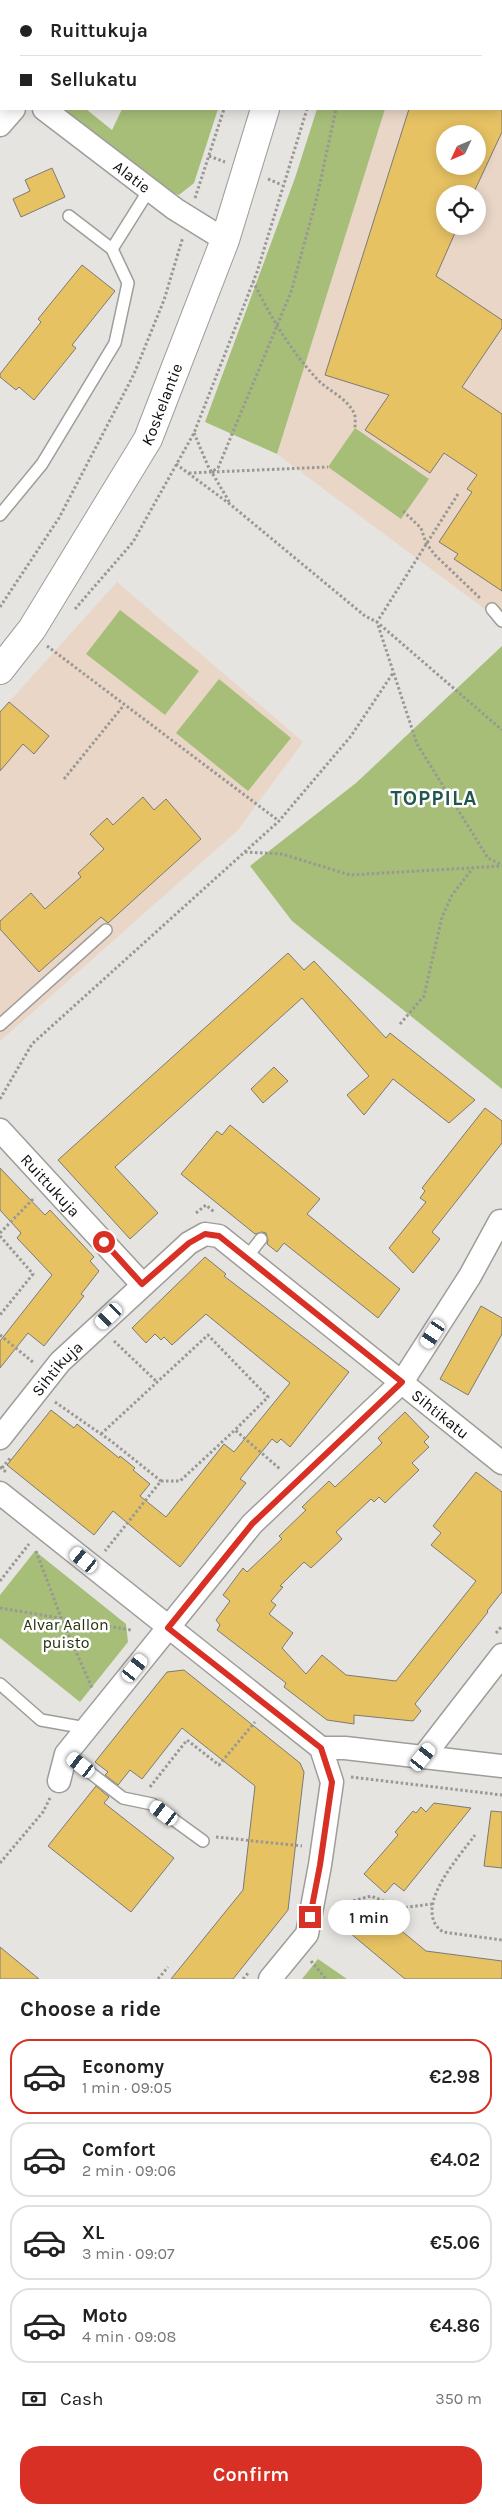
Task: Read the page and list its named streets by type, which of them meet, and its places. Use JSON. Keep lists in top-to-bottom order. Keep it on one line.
{"streets":{"main road":["Koskelantie"],"street":["Alatie","Ruittukuja","Sihtikuja","Sihtikatu"]},"crossings":[["Alatie","Koskelantie"],["Ruittukuja","Sihtikuja"],["Ruittukuja","Sihtikatu"],["Sihtikuja","Sihtikatu"]],"districts":["TOPPILA"],"parks":["Alvar Aallon puisto"],"north":"bottom left","page":{"banner":["Ruittukuja","Sellukatu"],"bubble":"1 min","heading":"Choose a ride","list":[{"name":"Economy","note":"1 min · 09:05","value":"€2.98"},{"name":"Comfort","note":"2 min · 09:06","value":"€4.02"},{"name":"XL","note":"3 min · 09:07","value":"€5.06"},{"name":"Moto","note":"4 min · 09:08","value":"€4.86"}],"pay":["Cash","350 m"],"buttons":"Confirm"}}
